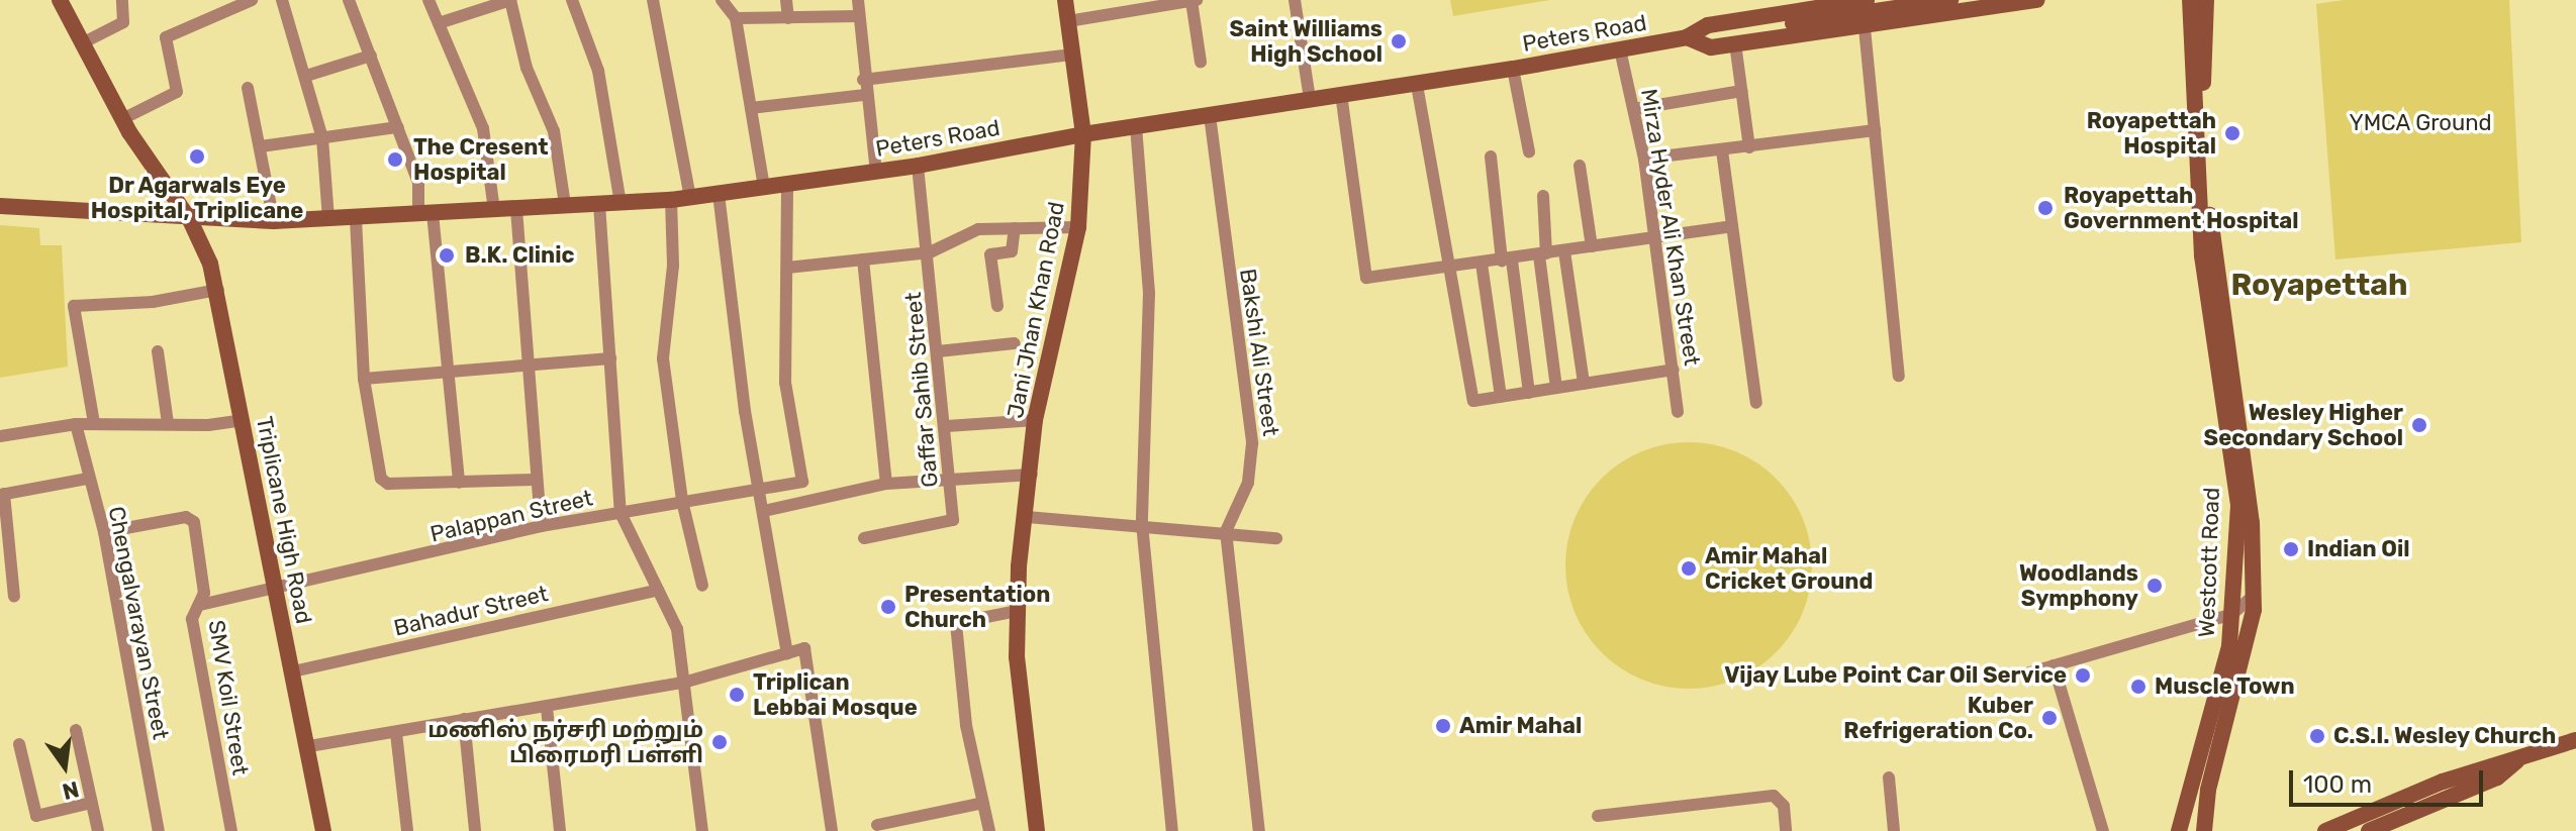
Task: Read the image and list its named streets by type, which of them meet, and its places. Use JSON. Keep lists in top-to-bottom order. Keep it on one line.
{"streets":{"main road":["Peters Road","Jani Jhan Khan Road","Triplicane High Road","Westcott Road"],"street":["Mirza Hyder Ali Khan Street","Bakshi Ali Street","Gaffar Sahib Street","Palappan Street","Bahadur Street","Chengalvarayan Street","SMV Koil Street"]},"crossings":[["Peters Road","Mirza Hyder Ali Khan Street"],["Peters Road","Jani Jhan Khan Road"],["Peters Road","Bakshi Ali Street"],["Peters Road","Gaffar Sahib Street"],["Peters Road","Triplicane High Road"],["Palappan Street","Triplicane High Road"],["Palappan Street","SMV Koil Street"],["Triplicane High Road","Bahadur Street"],["Chengalvarayan Street","SMV Koil Street"]],"districts":["Royapettah"],"parks":["YMCA Ground"],"places":["Saint Williams High School","Royapettah Hospital","Dr Agarwals Eye Hospital, Triplicane","The Cresent Hospital","Royapettah Government Hospital","B.K. Clinic","Wesley Higher Secondary School","Indian Oil","Amir Mahal Cricket Ground","Woodlands Symphony","Presentation Church","Vijay Lube Point Car Oil Service","Muscle Town","Triplican Lebbai Mosque","Kuber Refrigeration Co.","Amir Mahal","C.S.I. Wesley Church","மணிஸ் நர்சரி மற்றும் பிரைமரி பள்ளி"],"scale_bar":"100 m","north":"bottom"}
